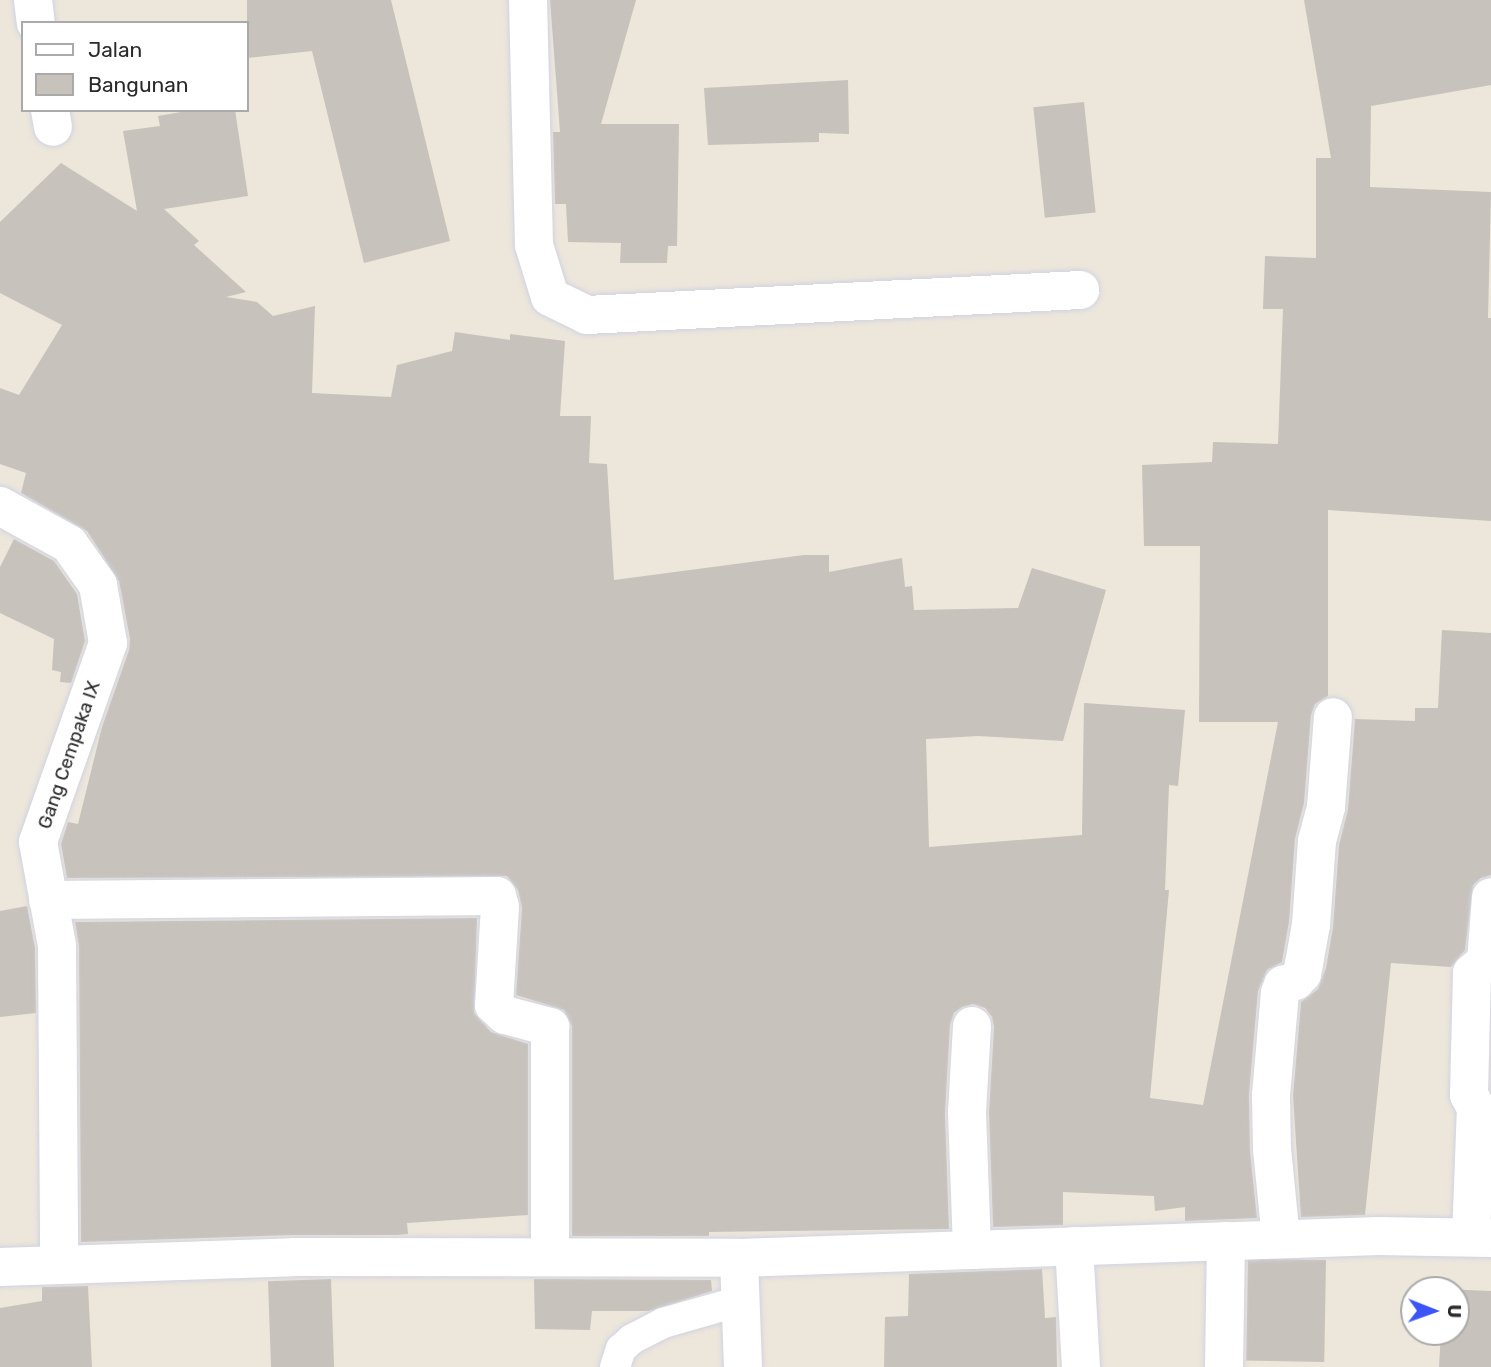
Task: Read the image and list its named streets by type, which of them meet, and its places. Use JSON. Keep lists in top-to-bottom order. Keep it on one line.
{"streets":{"street":["Gang Cempaka IX"]},"legend":["Jalan","Bangunan"],"north":"right"}
